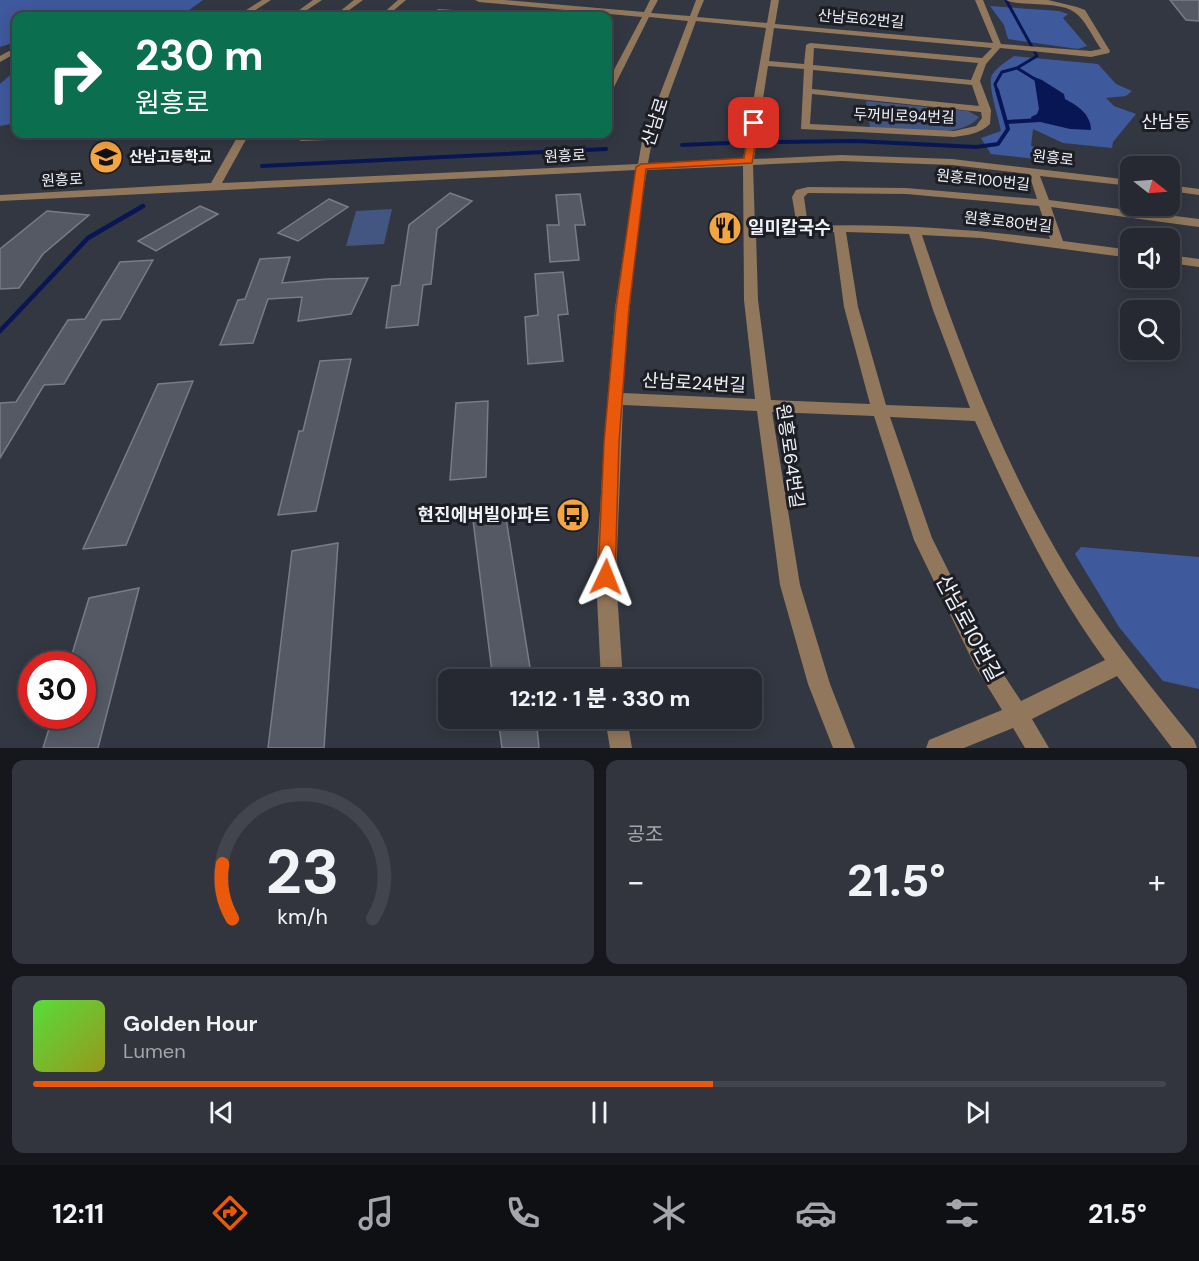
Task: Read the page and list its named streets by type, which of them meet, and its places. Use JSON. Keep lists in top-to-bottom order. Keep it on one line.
{"streets":{"street":["산남로62번길","두꺼비로94번길","산남로","원흥로","원흥로100번길","원흥로80번길","산남로24번길","원흥로64번길","산남로10번길"]},"crossings":[["산남로62번길","산남로"],["산남로62번길","원흥로64번길"],["산남로","원흥로"],["산남로","산남로24번길"],["원흥로","원흥로80번길"],["원흥로","원흥로64번길"],["원흥로100번길","원흥로80번길"],["원흥로80번길","원흥로64번길"],["산남로24번길","원흥로64번길"],["산남로24번길","산남로10번길"]],"districts":["산남동"],"places":{"school or university":["산남고등학교"],"restaurant":["일미칼국수"],"bus stop":["현진에버빌아파트"]},"north":"right","page":{"turn":["230 m","원흥로"],"limit":"30","trip":"12:12 · 1 분 · 330 m","tile":"공조","heat":["−","21.5°","+"],"song":["Golden Hour","Lumen"],"tabs":["12:11","21.5°"],"gauge":["23","km/h"]}}
